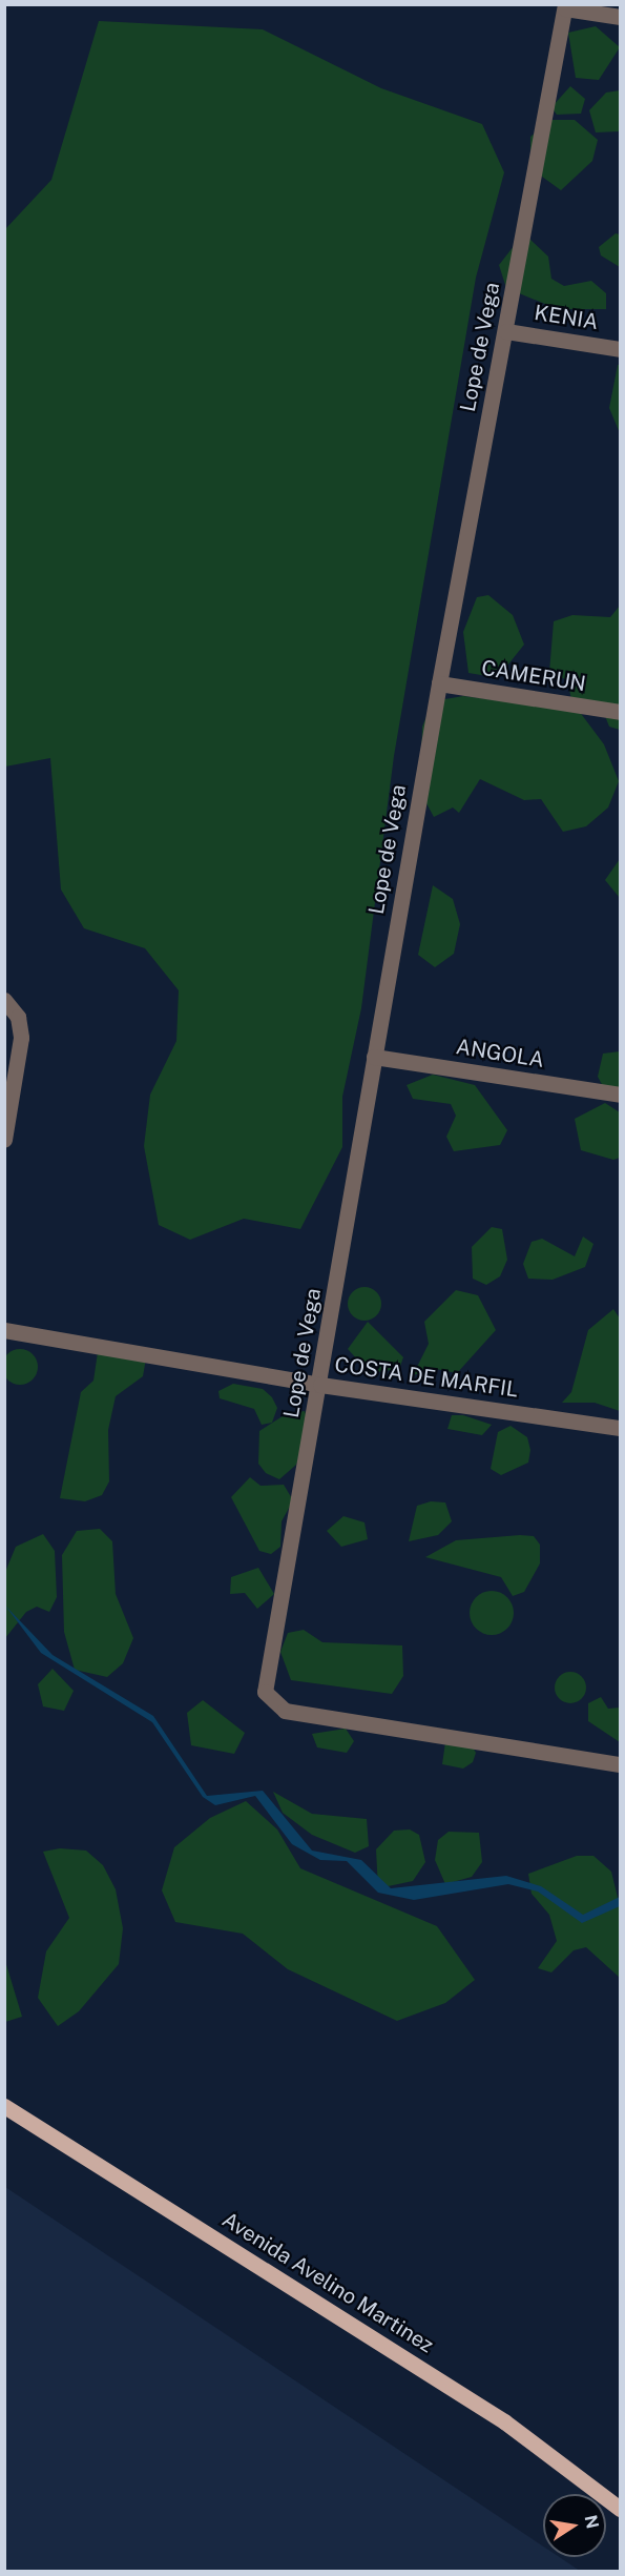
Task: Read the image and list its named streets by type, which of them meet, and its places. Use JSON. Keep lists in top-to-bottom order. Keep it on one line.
{"streets":{"main road":["Avenida Avelino Martinez"],"street":["KENIA","Lope de Vega","CAMERUN","ANGOLA","COSTA DE MARFIL"]},"crossings":[["KENIA","Lope de Vega"],["Lope de Vega","CAMERUN"],["Lope de Vega","ANGOLA"],["Lope de Vega","COSTA DE MARFIL"]],"north":"right"}
